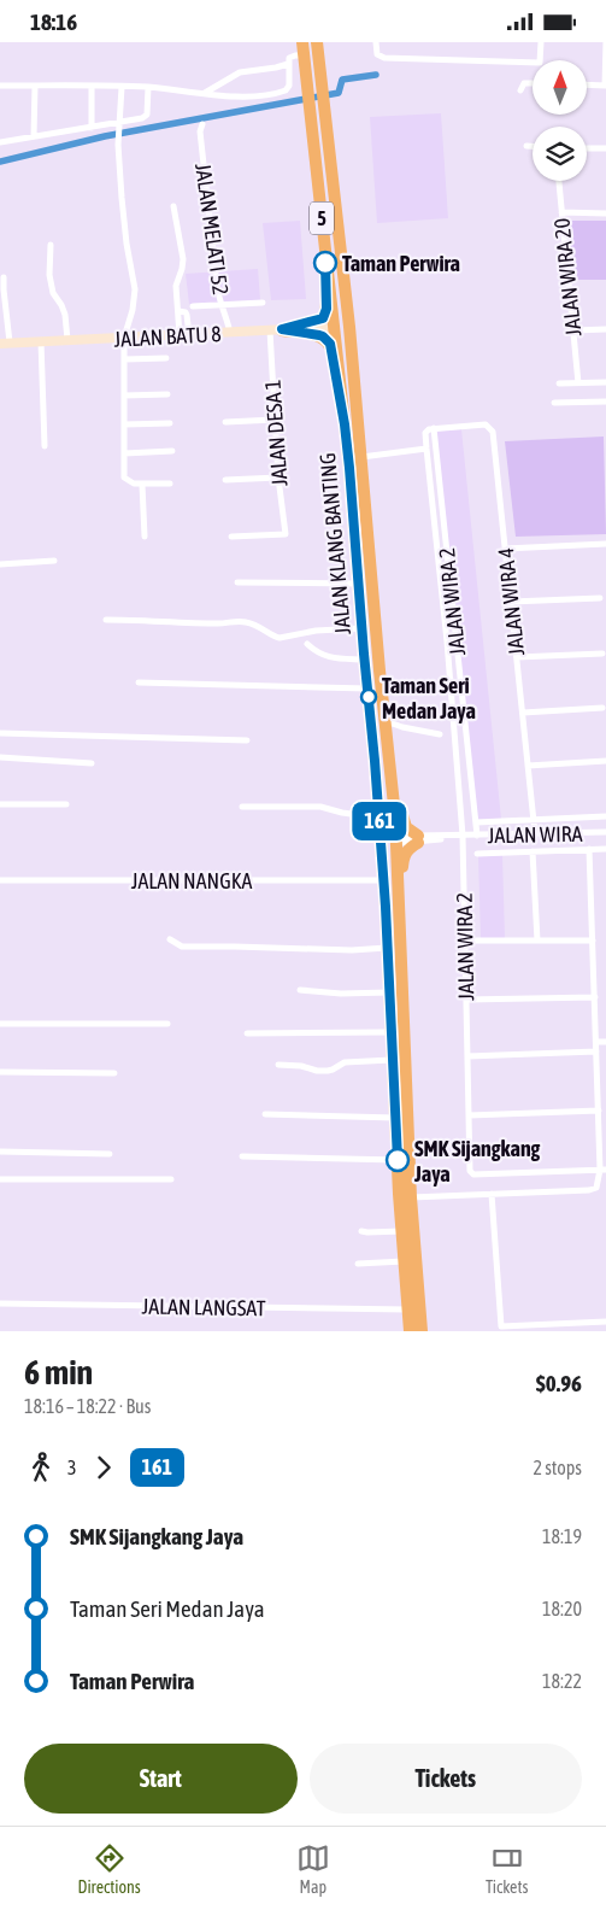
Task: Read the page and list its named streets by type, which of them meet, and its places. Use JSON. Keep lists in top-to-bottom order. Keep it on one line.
{"streets":{"highway":["5","JALAN KLANG BANTING"],"street":["JALAN MELATI 52","JALAN WIRA 20","JALAN BATU 8","JALAN DESA 1","JALAN WIRA 2","JALAN WIRA 4","JALAN WIRA","JALAN NANGKA","JALAN LANGSAT"]},"crossings":[["JALAN MELATI 52","JALAN BATU 8"],["JALAN BATU 8","JALAN DESA 1"],["JALAN BATU 8","JALAN KLANG BANTING"],["JALAN KLANG BANTING","JALAN WIRA"],["JALAN KLANG BANTING","JALAN NANGKA"],["JALAN KLANG BANTING","JALAN LANGSAT"],["JALAN WIRA 2","JALAN WIRA 4"],["JALAN WIRA 2","JALAN WIRA"],["JALAN WIRA 4","JALAN WIRA"]],"places":["Taman Perwira","Taman Seri Medan Jaya","SMK Sijangkang Jaya"],"lines":["bus line 161"],"north":"top","page":{"status":"18:16","on_map":"161","heading":["6 min","18:16 – 18:22 · Bus","$0.96"],"legs":["3","161","2 stops"],"list":[{"name":"SMK Sijangkang Jaya","value":"18:19"},{"name":"Taman Seri Medan Jaya","value":"18:20"},{"name":"Taman Perwira","value":"18:22"}],"buttons":["Start","Tickets"],"tabs":["Directions","Map","Tickets"]}}
